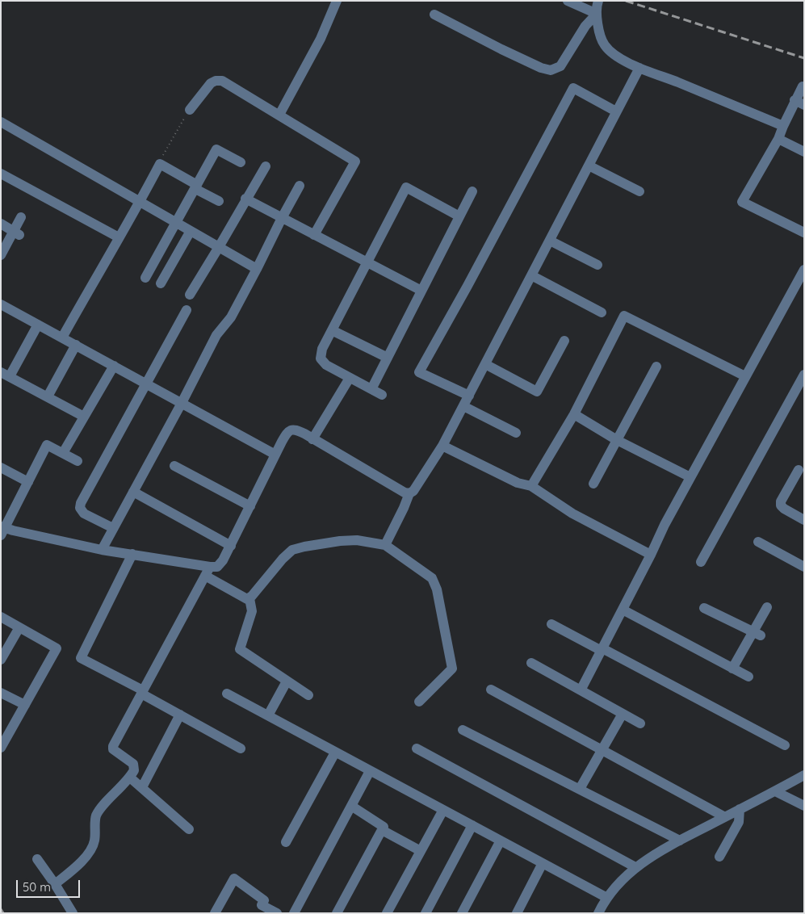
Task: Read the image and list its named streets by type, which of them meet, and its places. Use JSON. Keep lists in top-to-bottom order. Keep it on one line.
{"scale_bar":"50 m"}
